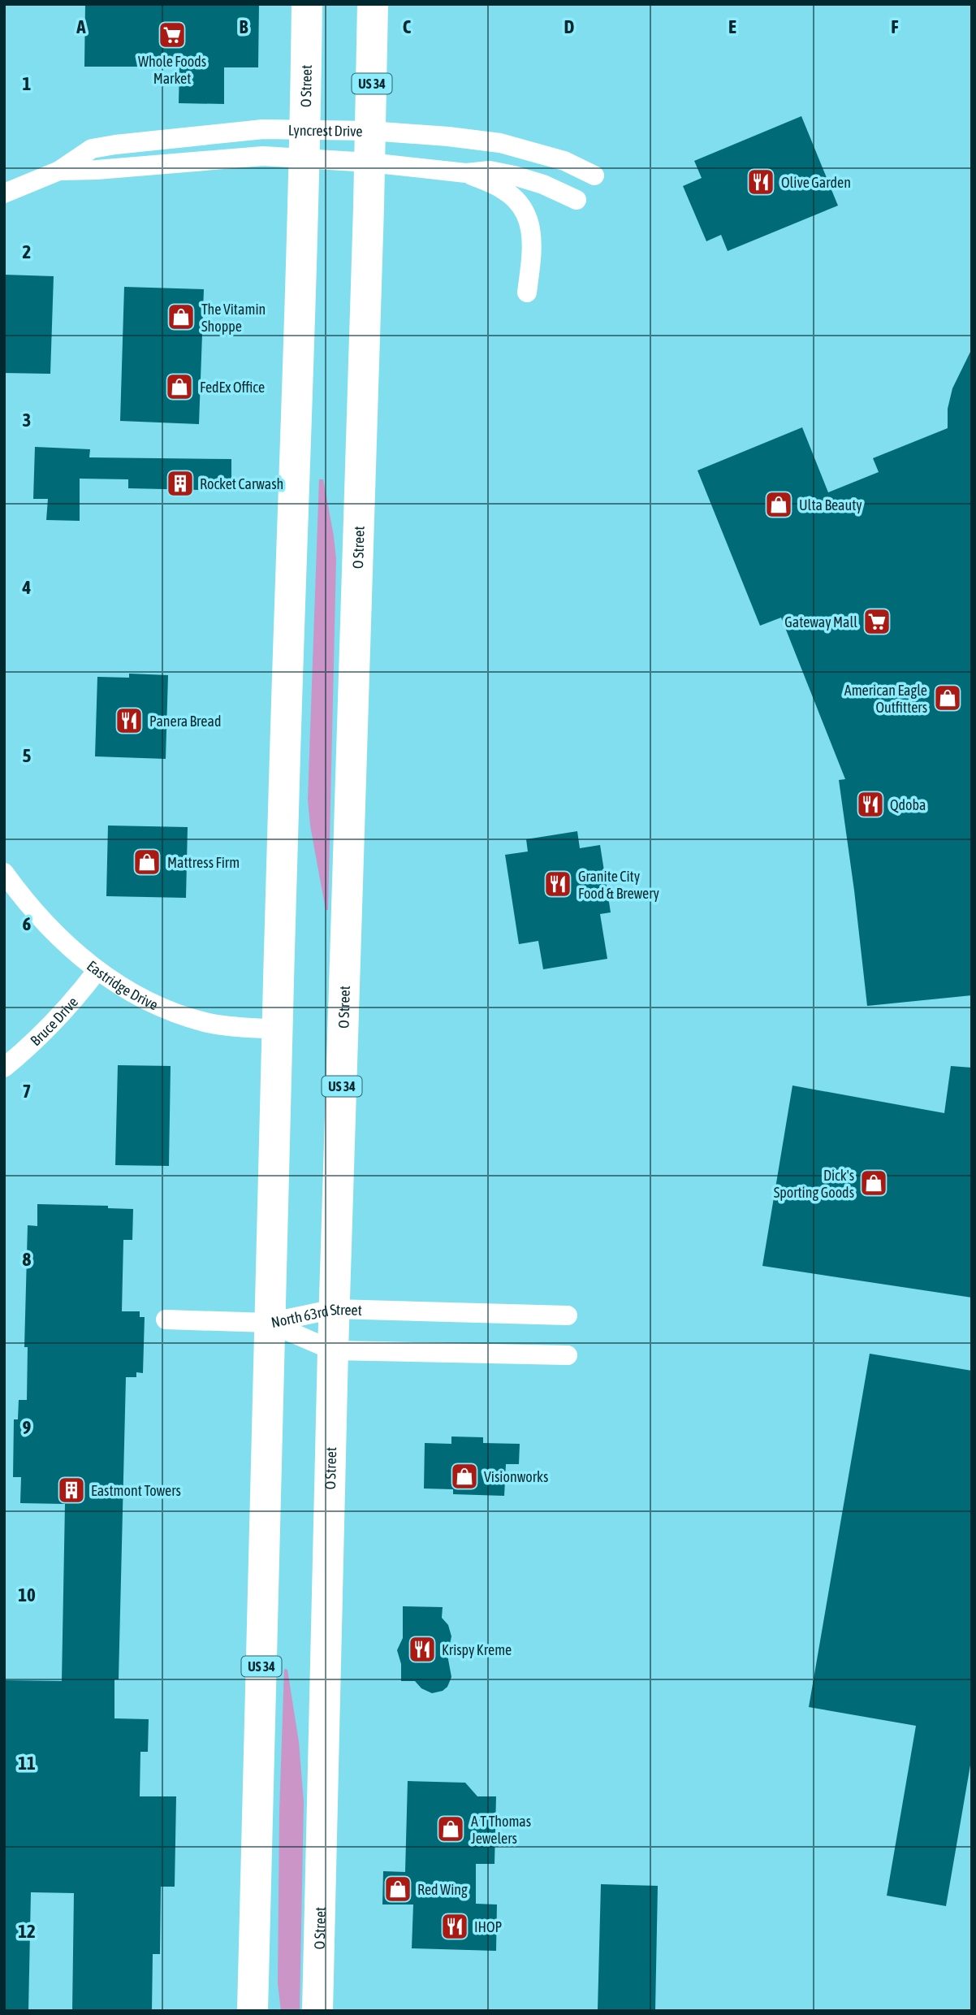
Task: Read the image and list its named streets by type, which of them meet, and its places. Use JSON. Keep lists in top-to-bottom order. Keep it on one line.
{"streets":{"main road":["US 34","O Street"],"street":["Lyncrest Drive","Eastridge Drive","Bruce Drive","North 63rd Street"]},"crossings":[["O Street","Lyncrest Drive"],["O Street","Eastridge Drive"],["O Street","North 63rd Street"],["Eastridge Drive","Bruce Drive"]],"places":{"supermarket":["Whole Foods Market","Gateway Mall"],"restaurant":["Olive Garden","Panera Bread","Qdoba","Granite City Food & Brewery","Krispy Kreme","IHOP"],"shop":["The Vitamin Shoppe","FedEx Office","Ulta Beauty","American Eagle Outfitters","Mattress Firm","Dick's Sporting Goods","Visionworks","A T Thomas Jewelers","Red Wing"],"building":["Rocket Carwash","Eastmont Towers"]},"grid":{"columns":["A","B","C","D","E","F"],"rows":["1","2","3","4","5","6","7","8","9","10","11","12"]}}
